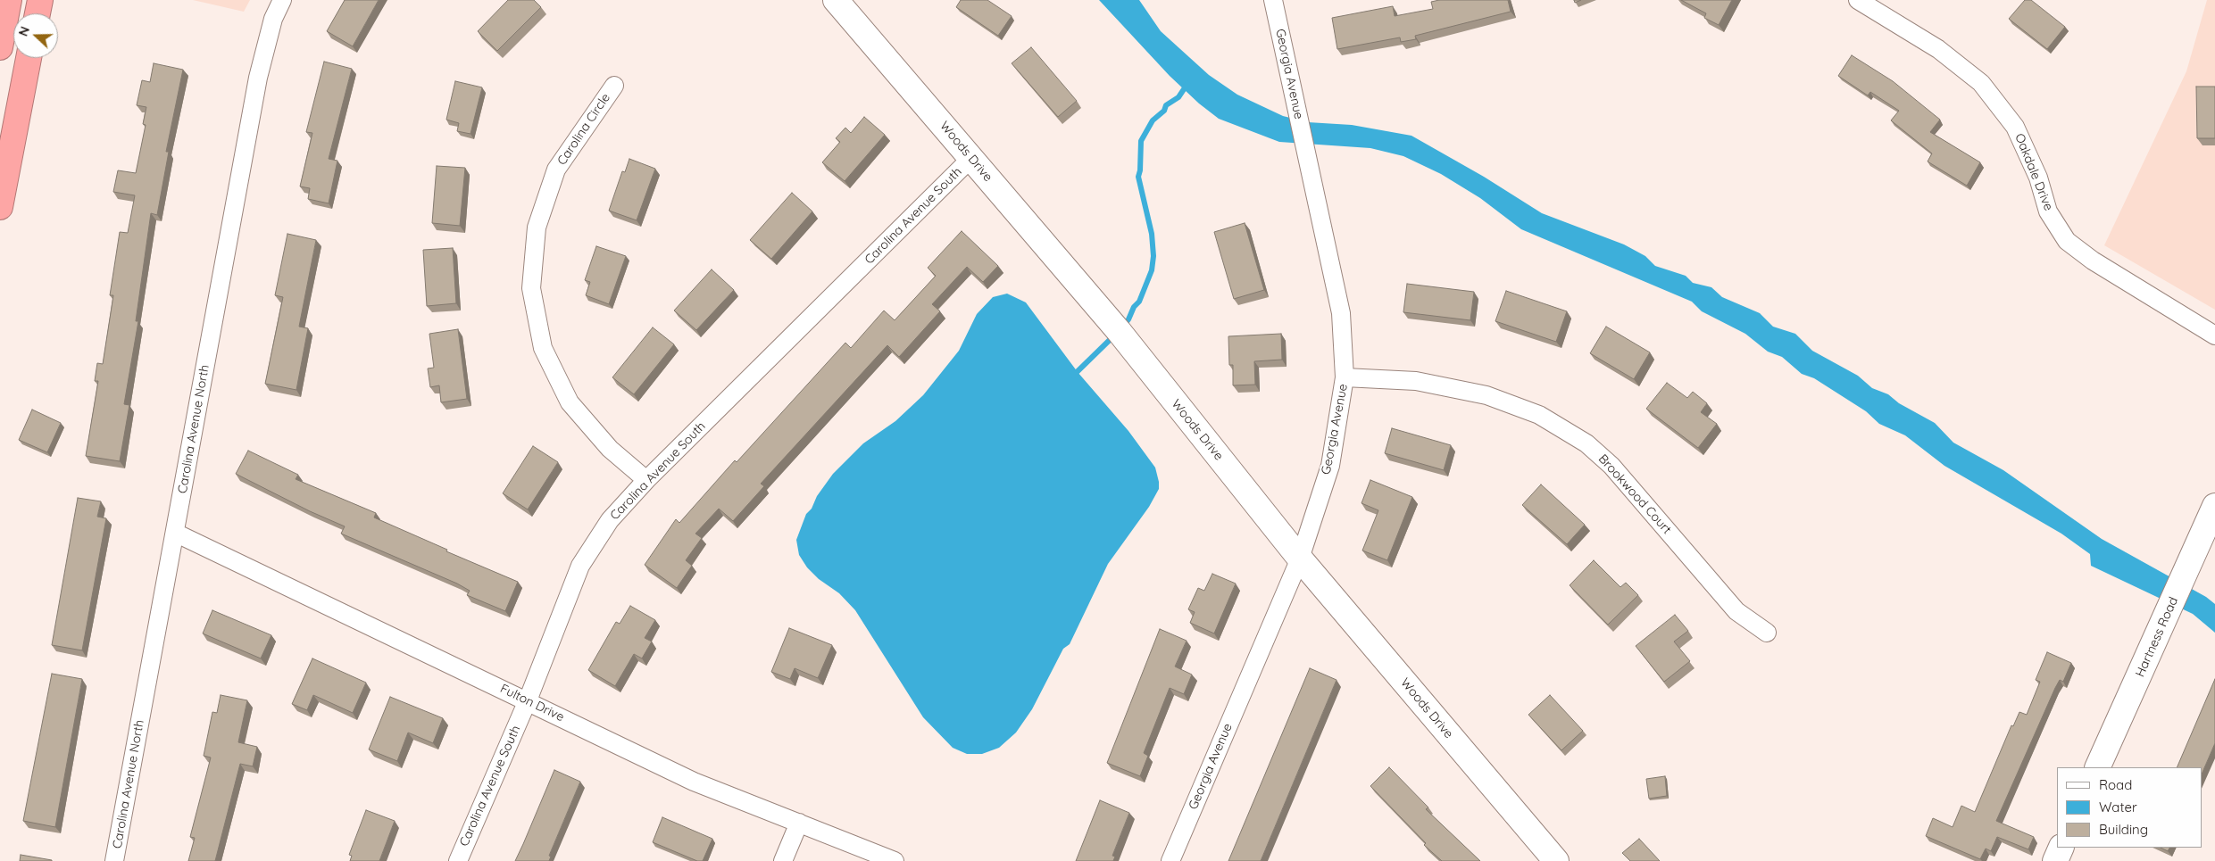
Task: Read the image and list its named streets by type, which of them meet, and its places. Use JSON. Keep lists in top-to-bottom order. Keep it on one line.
{"streets":{"street":["Georgia Avenue","Carolina Circle","Woods Drive","Oakdale Drive","Carolina Avenue South","Carolina Avenue North","Brookwood Court","Hartness Road","Fulton Drive"]},"crossings":[["Georgia Avenue","Woods Drive"],["Georgia Avenue","Brookwood Court"],["Carolina Circle","Carolina Avenue South"],["Woods Drive","Carolina Avenue South"],["Carolina Avenue South","Fulton Drive"],["Carolina Avenue North","Fulton Drive"]],"legend":["Road","Water","Building"],"north":"left"}
